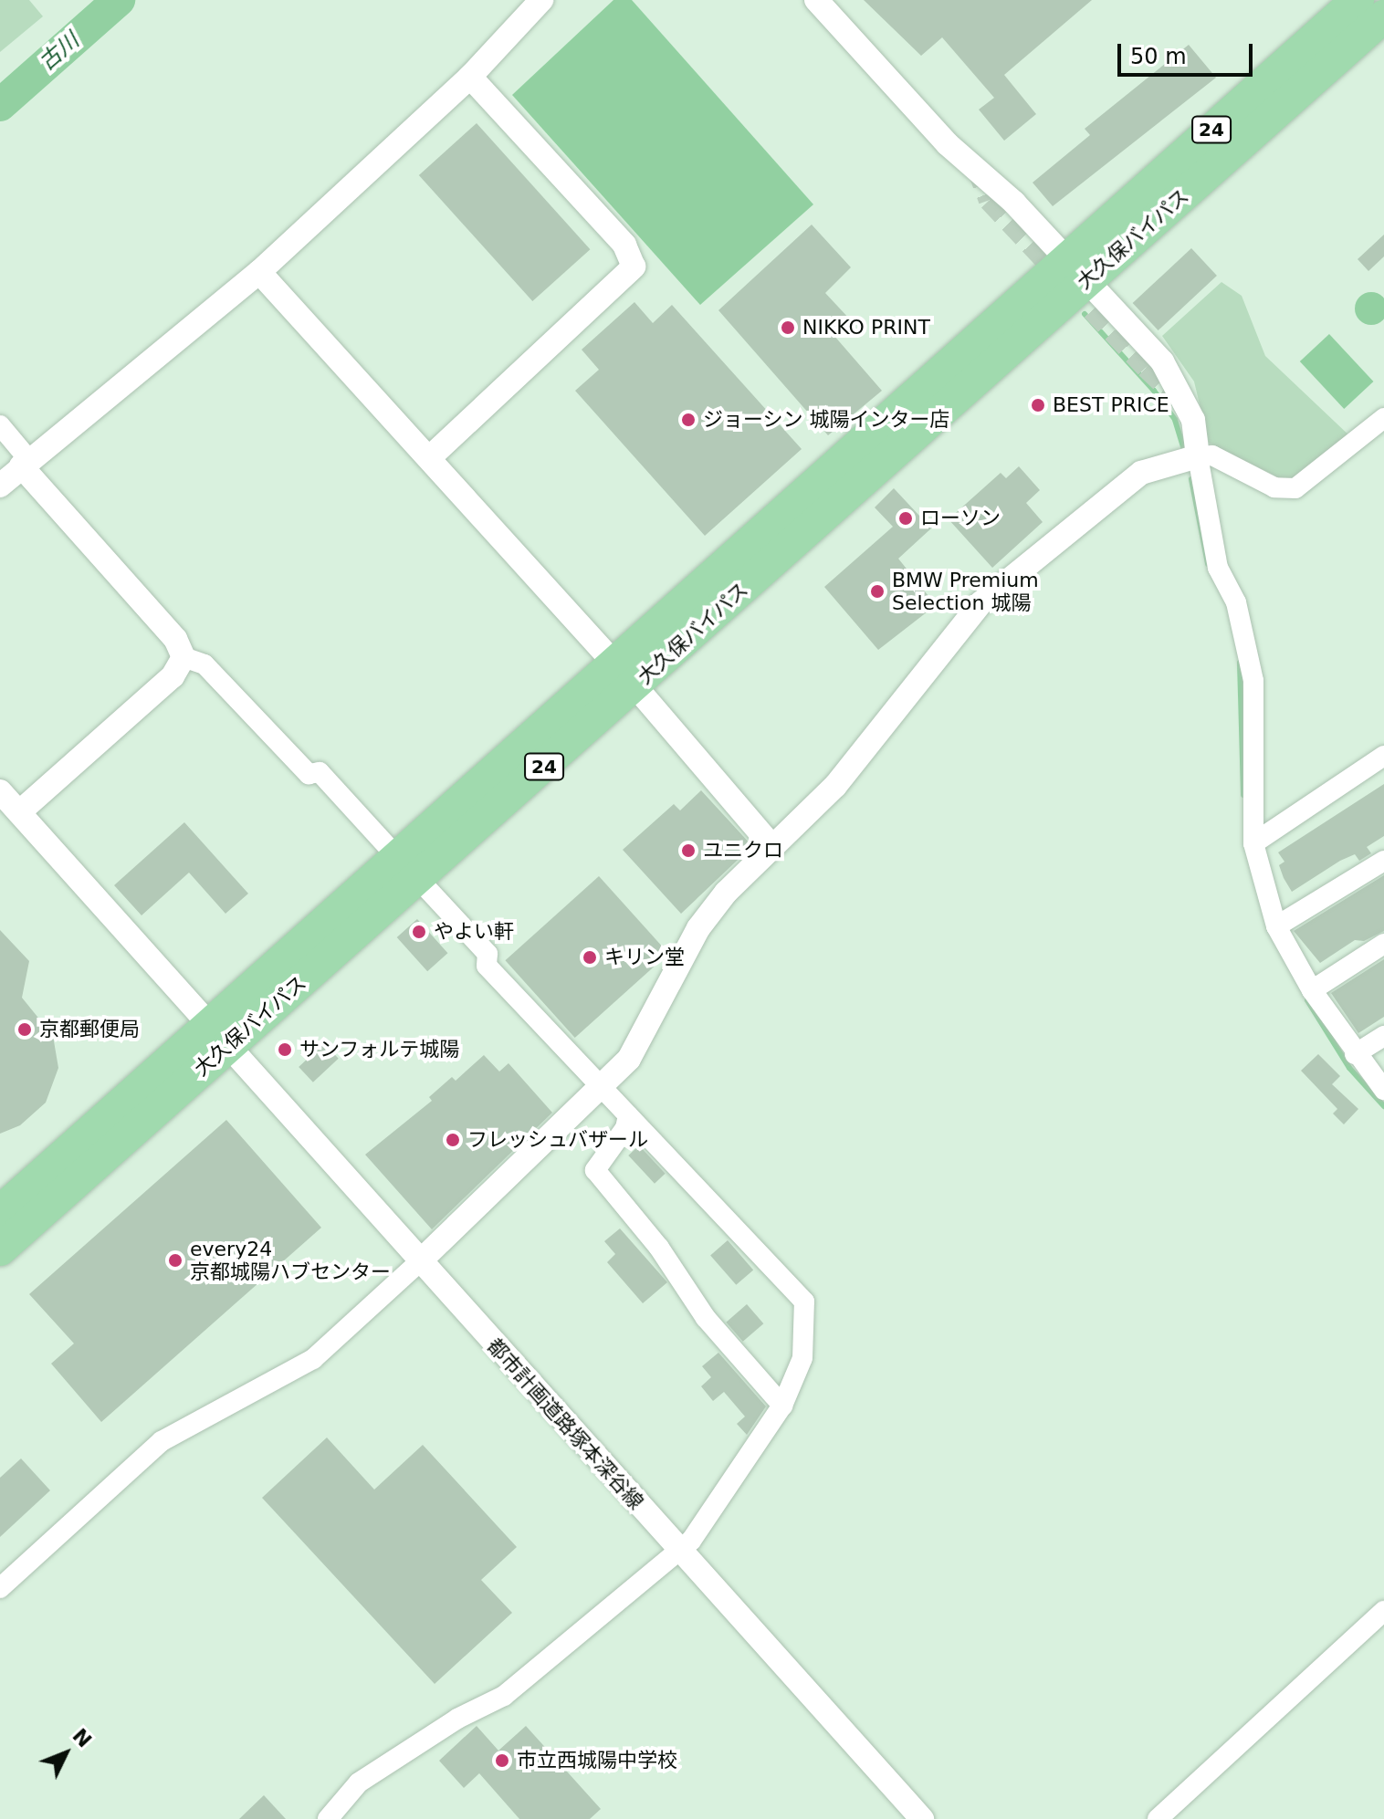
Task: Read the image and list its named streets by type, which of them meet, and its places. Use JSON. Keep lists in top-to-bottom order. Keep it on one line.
{"streets":{"highway":["24","大久保バイパス"],"street":["都市計画道路塚本深谷線"]},"crossings":[["大久保バイパス","都市計画道路塚本深谷線"]],"water":["古川"],"places":["NIKKO PRINT","BEST PRICE","ジョーシン 城陽インター店","ローソン","BMW Premium Selection 城陽","ユニクロ","やよい軒","キリン堂","京都郵便局","サンフォルテ城陽","フレッシュバザール","every24 京都城陽ハブセンター","市立西城陽中学校"],"scale_bar":"50 m","north":"top right"}
